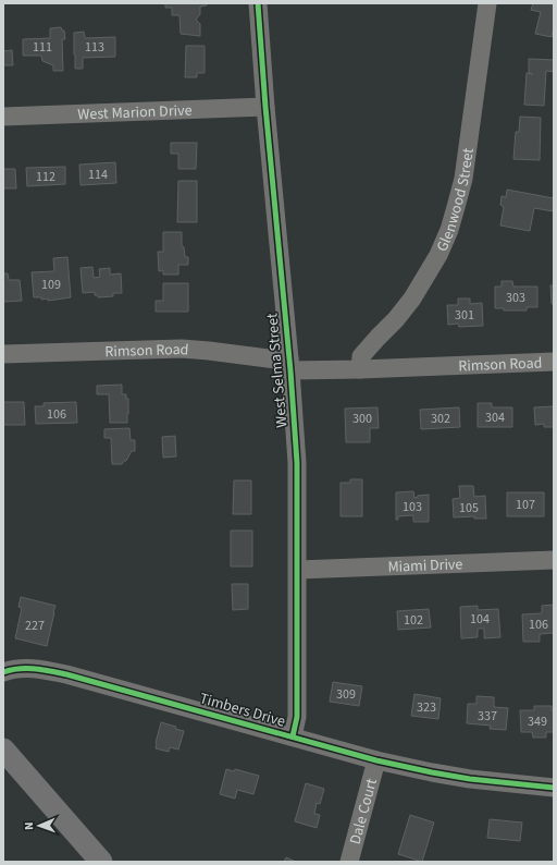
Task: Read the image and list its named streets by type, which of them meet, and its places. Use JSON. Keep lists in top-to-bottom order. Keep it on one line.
{"streets":{"street":["West Marion Drive","Glenwood Street","Rimson Road","West Selma Street","Miami Drive","Timbers Drive","Dale Court"]},"crossings":[["West Marion Drive","West Selma Street"],["Glenwood Street","Rimson Road"],["Rimson Road","West Selma Street"],["West Selma Street","Miami Drive"],["West Selma Street","Timbers Drive"],["Timbers Drive","Dale Court"]],"house_numbers":["111","113","114","112","109","303","301","106","304","300","302","107","103","105","104","102","106","227","309","323","337","349"],"north":"left"}
